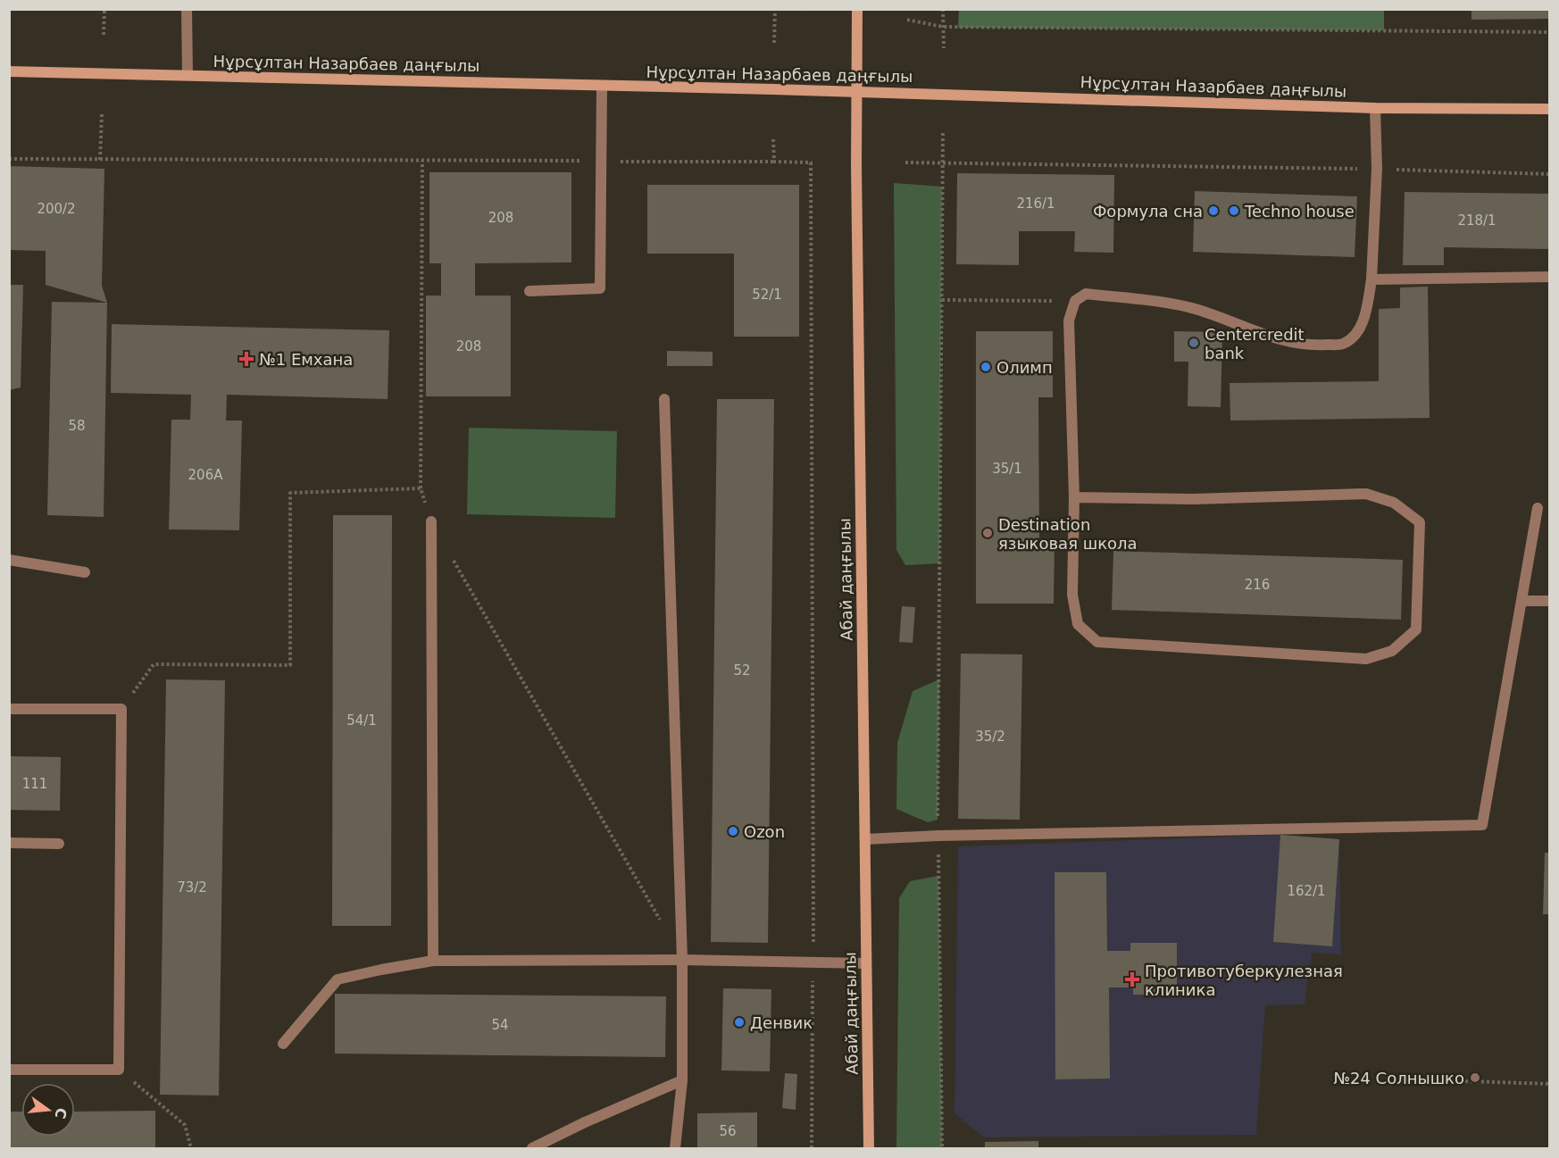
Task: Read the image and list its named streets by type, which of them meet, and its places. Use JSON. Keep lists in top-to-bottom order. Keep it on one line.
{"streets":{"main road":["Нұрсұлтан Назарбаев даңғылы","Абай даңғылы"]},"crossings":[["Нұрсұлтан Назарбаев даңғылы","Абай даңғылы"]],"places":{"other":["Формула сна","Techno house","Centercredit bank","Олимп","Destination языковая школа","Ozon","Денвик","№24 Солнышко"],"health":["№1 Емхана","Противотуберкулезная клиника"]},"house_numbers":["216/1","200/2","208","218/1","52/1","208","58","35/1","206А","216","52","54/1","35/2","111","73/2","162/1","54","56"],"north":"right"}
